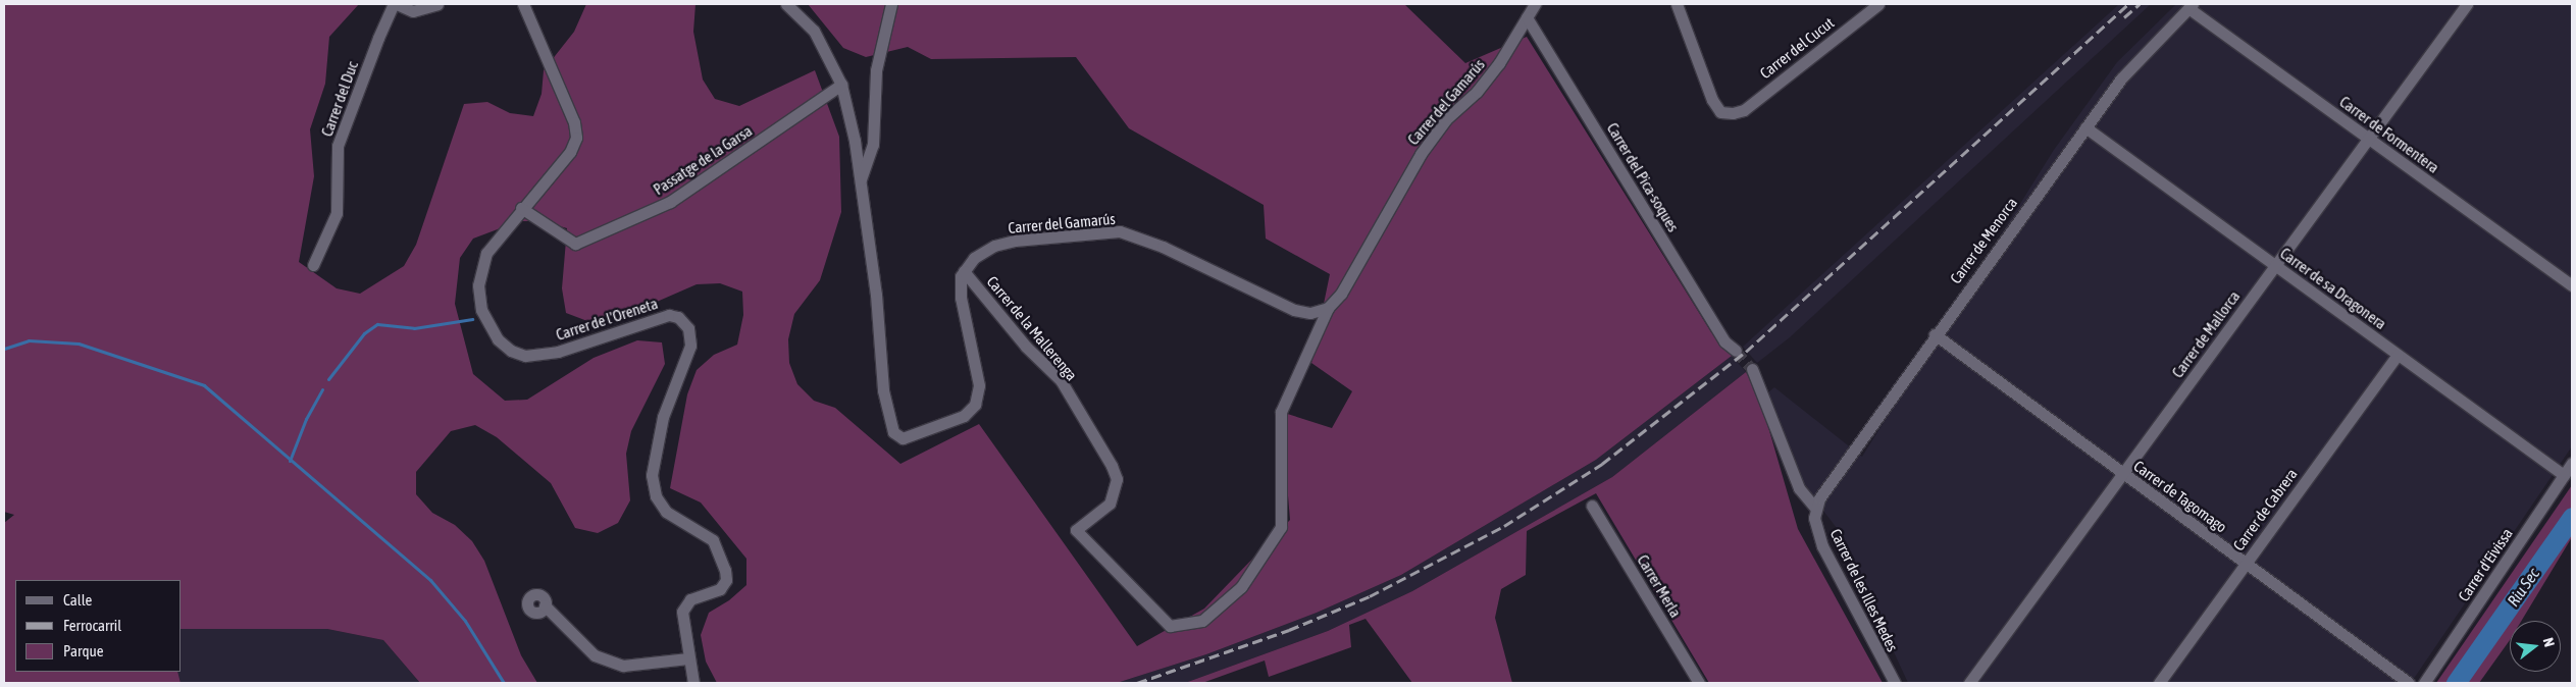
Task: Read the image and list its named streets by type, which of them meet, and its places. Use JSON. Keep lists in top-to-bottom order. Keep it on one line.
{"streets":{"street":["Carrer del Cucut","Carrer del Duc","Carrer del Gamarús","Carrer de Formentera","Passatge de la Garsa","Carrer del Pica-soques","Carrer de Menorca","Carrer de sa Dragonera","Carrer de l'Oreneta","Carrer de la Mallerenga","Carrer de Mallorca","Carrer de Tagomago","Carrer de Cabrera","Carrer d'Eivissa","Carrer Merla","Carrer de les Illes Medes"]},"crossings":[["Carrer del Gamarús","Carrer del Pica-soques"],["Carrer del Gamarús","Carrer de la Mallerenga"],["Carrer de Formentera","Carrer de Menorca"],["Carrer de Formentera","Carrer de Mallorca"],["Passatge de la Garsa","Carrer de l'Oreneta"],["Carrer de Menorca","Carrer de sa Dragonera"],["Carrer de Menorca","Carrer de Tagomago"],["Carrer de Menorca","Carrer de les Illes Medes"],["Carrer de sa Dragonera","Carrer de Mallorca"],["Carrer de sa Dragonera","Carrer de Cabrera"],["Carrer de sa Dragonera","Carrer d'Eivissa"],["Carrer de Mallorca","Carrer de Tagomago"],["Carrer de Tagomago","Carrer de Cabrera"]],"water":["Riu Sec"],"legend":["Calle","Ferrocarril","Parque"],"north":"right"}
